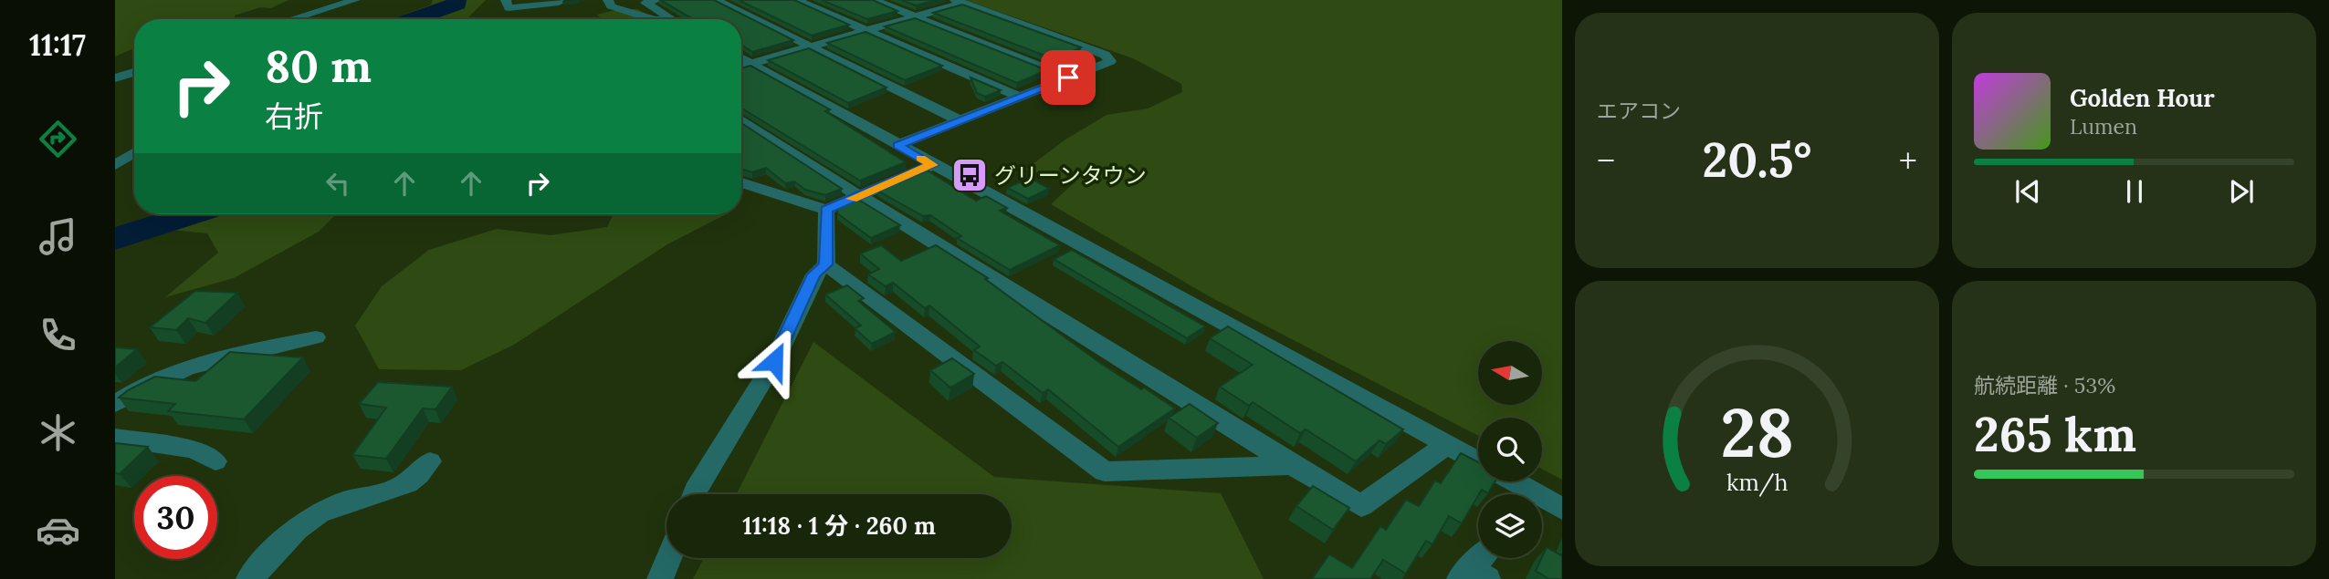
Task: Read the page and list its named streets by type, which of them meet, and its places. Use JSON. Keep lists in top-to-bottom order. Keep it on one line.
{"places":{"bus stop":["グリーンタウン"]},"north":"left","page":{"tabs":"11:17","tile":["エアコン",["航続距離 · 53%","265 km"]],"turn":["80 m","右折"],"song":["Golden Hour","Lumen"],"heat":["−","20.5°","+"],"limit":"30","trip":"11:18 · 1 分 · 260 m","gauge":["28","km/h"]}}
